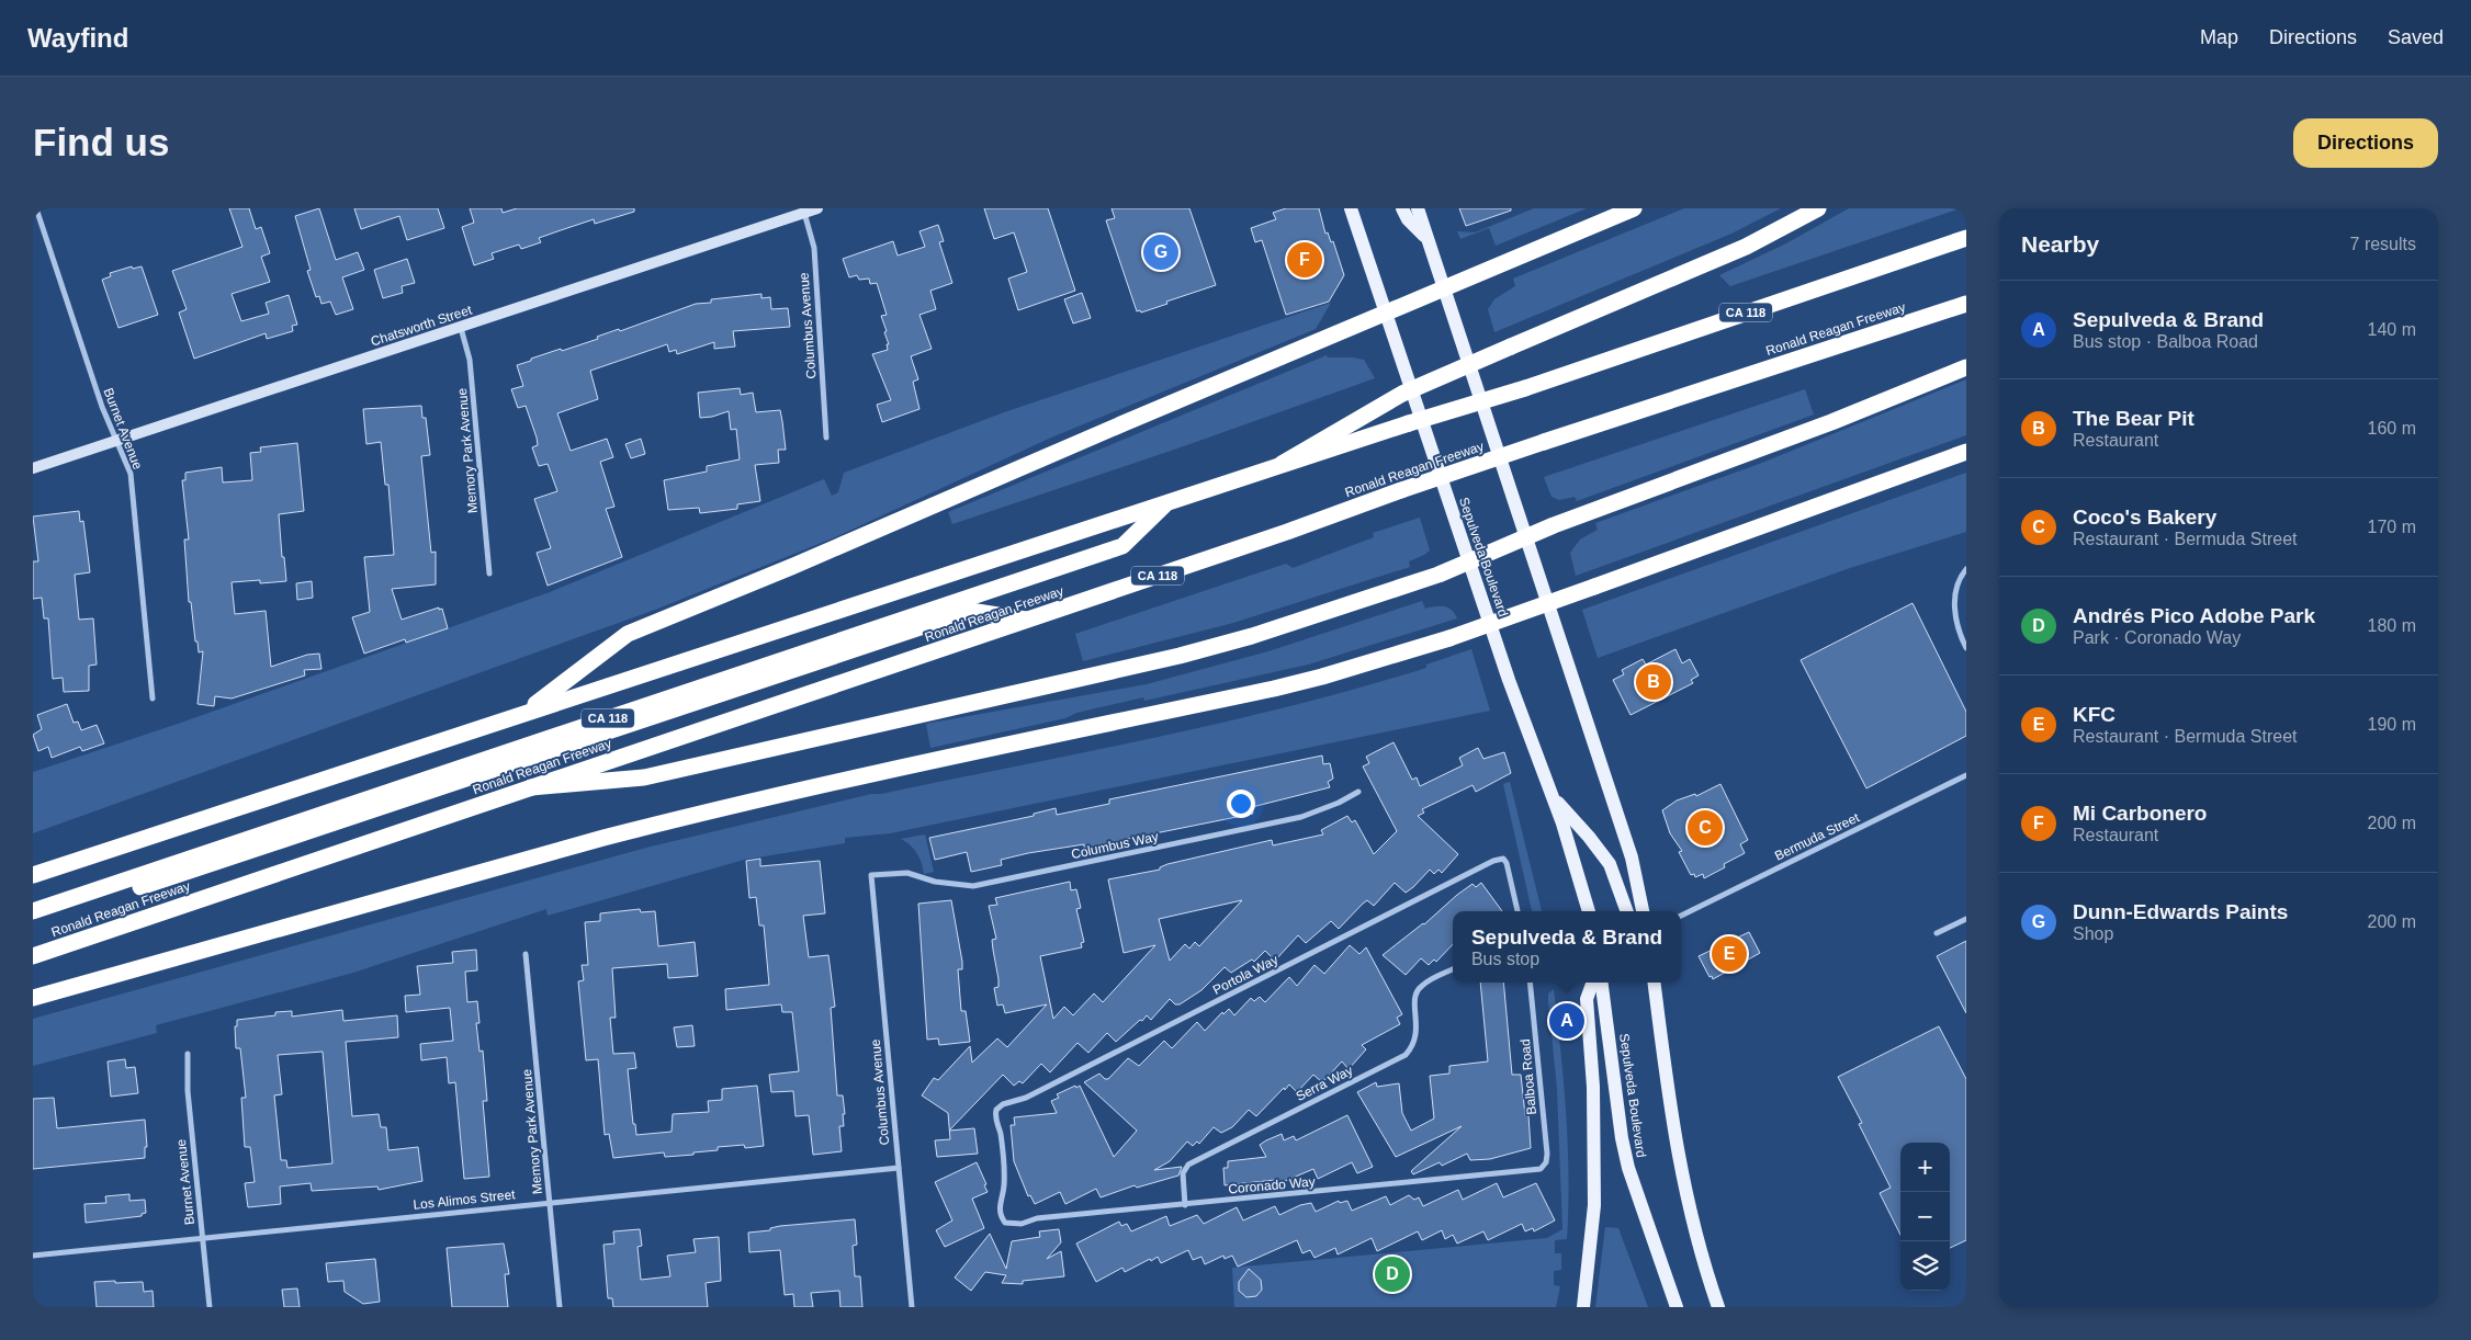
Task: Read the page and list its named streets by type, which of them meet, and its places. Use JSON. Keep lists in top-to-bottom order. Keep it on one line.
{"streets":{"highway":["CA 118","Ronald Reagan Freeway"],"main road":["Chatsworth Street","Sepulveda Boulevard"],"street":["Columbus Avenue","Burnet Avenue","Memory Park Avenue","Bermuda Street","Columbus Way","Portola Way","Balboa Road","Serra Way","Coronado Way","Los Alimos Street"]},"crossings":[["CA 118","Ronald Reagan Freeway"],["Chatsworth Street","Columbus Avenue"],["Chatsworth Street","Burnet Avenue"],["Chatsworth Street","Memory Park Avenue"],["Columbus Avenue","Columbus Way"],["Columbus Avenue","Los Alimos Street"],["Burnet Avenue","Los Alimos Street"],["Memory Park Avenue","Los Alimos Street"],["Portola Way","Coronado Way"],["Balboa Road","Coronado Way"],["Serra Way","Coronado Way"]],"page":{"header":"Wayfind","nav":["Map","Directions","Saved"],"buttons":"Directions","title":"Find us","heading":["Nearby","7 results"],"pins":["G","F","B","C","E","A","D"],"list":[{"mark":"A","name":"Sepulveda & Brand","note":"Bus stop · Balboa Road","value":"140 m"},{"mark":"B","name":"The Bear Pit","note":"Restaurant","value":"160 m"},{"mark":"C","name":"Coco's Bakery","note":"Restaurant · Bermuda Street","value":"170 m"},{"mark":"D","name":"Andrés Pico Adobe Park","note":"Park · Coronado Way","value":"180 m"},{"mark":"E","name":"KFC","note":"Restaurant · Bermuda Street","value":"190 m"},{"mark":"F","name":"Mi Carbonero","note":"Restaurant","value":"200 m"},{"mark":"G","name":"Dunn-Edwards Paints","note":"Shop","value":"200 m"}],"popup":["Sepulveda & Brand","Bus stop"],"map_buttons":["+","−"]}}
